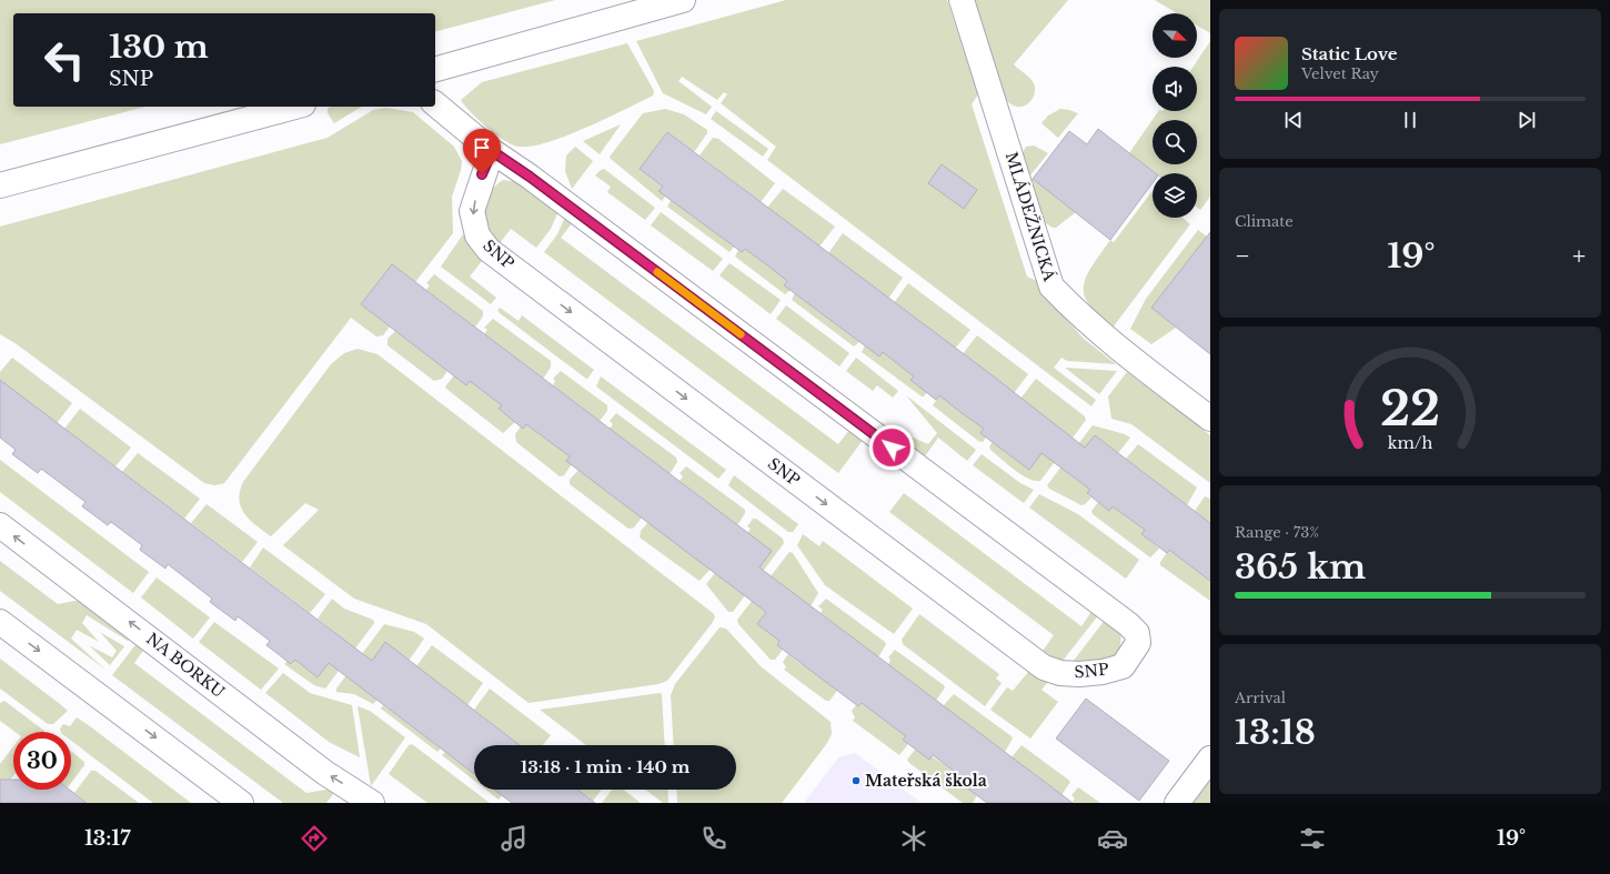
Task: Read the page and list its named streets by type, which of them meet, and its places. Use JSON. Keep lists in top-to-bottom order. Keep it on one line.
{"streets":{"street":["MLÁDEŽNICKÁ","SNP","NA BORKU"]},"places":["Mateřská škola"],"north":"bottom right","page":{"turn":["130 m","SNP"],"song":["Static Love","Velvet Ray"],"tile":["Climate",["Range · 73%","365 km"],["Arrival","13:18"]],"heat":["−","19°","+"],"limit":"30","trip":"13:18 · 1 min · 140 m","tabs":["13:17","19°"],"gauge":["22","km/h"]}}
